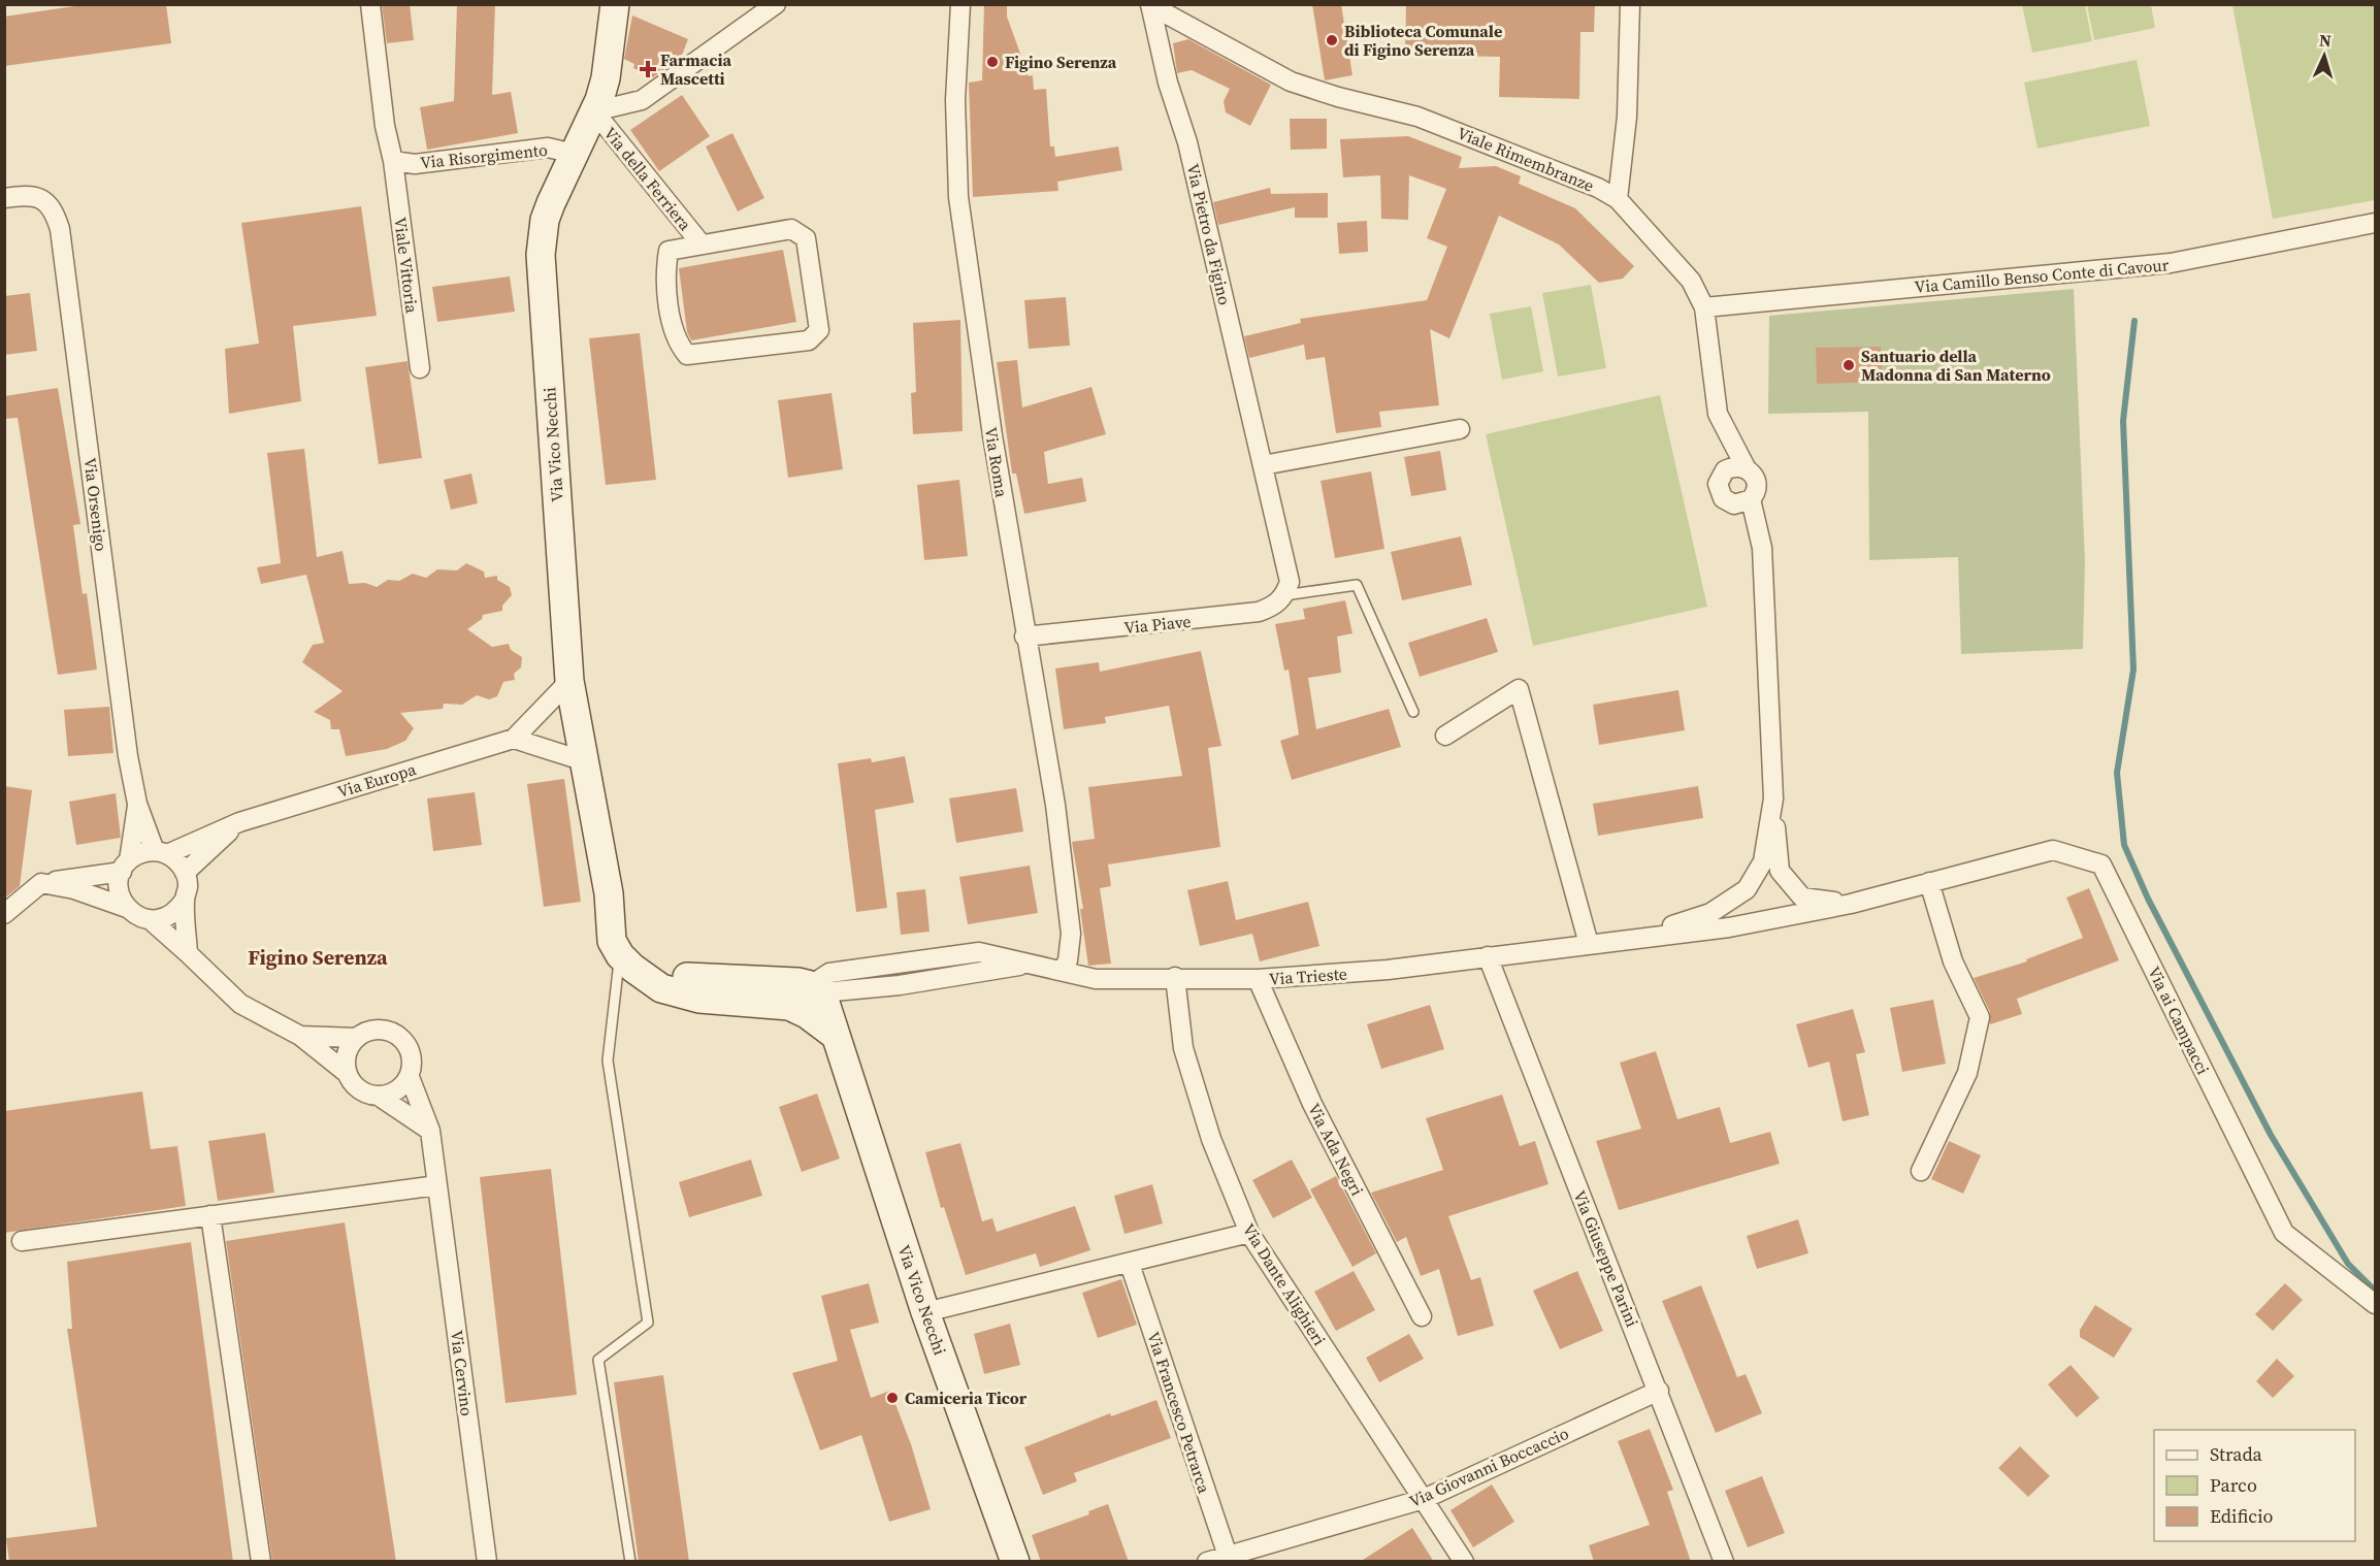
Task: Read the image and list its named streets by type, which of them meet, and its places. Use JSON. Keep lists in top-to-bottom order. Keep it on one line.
{"streets":{"street":["Via Risorgimento","Viale Rimembranze","Via della Ferriera","Via Pietro da Figino","Viale Vittoria","Via Camillo Benso Conte di Cavour","Via Vico Necchi","Via Roma","Via Orsenigo","Via Piave","Via Europa","Via Trieste","Via ai Campacci","Via Ada Negri","Via Giuseppe Parini","Via Dante Alighieri","Via Cervino","Via Francesco Petrarca","Via Giovanni Boccaccio"]},"crossings":[["Via Risorgimento","Viale Vittoria"],["Via Risorgimento","Via Vico Necchi"],["Viale Rimembranze","Via Pietro da Figino"],["Viale Rimembranze","Via Camillo Benso Conte di Cavour"],["Via della Ferriera","Via Vico Necchi"],["Via Vico Necchi","Via Europa"],["Via Vico Necchi","Via Trieste"],["Via Roma","Via Piave"],["Via Roma","Via Trieste"],["Via Orsenigo","Via Europa"],["Via Orsenigo","Via Cervino"],["Via Europa","Via Cervino"],["Via Trieste","Via ai Campacci"],["Via Trieste","Via Ada Negri"],["Via Trieste","Via Giuseppe Parini"],["Via Trieste","Via Dante Alighieri"],["Via Giuseppe Parini","Via Giovanni Boccaccio"],["Via Dante Alighieri","Via Giovanni Boccaccio"],["Via Francesco Petrarca","Via Giovanni Boccaccio"]],"districts":["Figino Serenza"],"places":{"other":["Biblioteca Comunale di Figino Serenza","Figino Serenza","Santuario della Madonna di San Materno","Camiceria Ticor"],"health":["Farmacia Mascetti"]},"legend":["Strada","Parco","Edificio"],"north":"top"}
